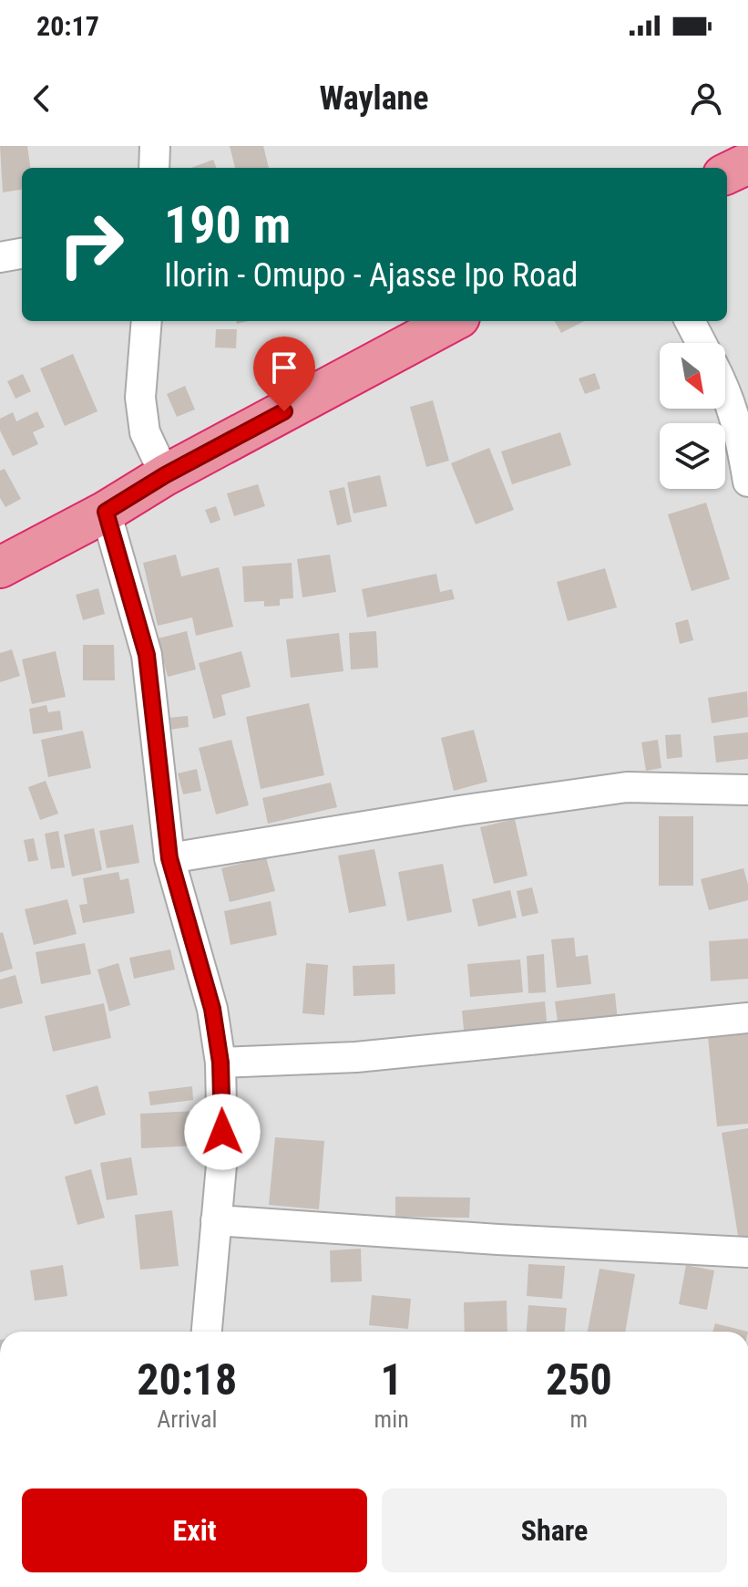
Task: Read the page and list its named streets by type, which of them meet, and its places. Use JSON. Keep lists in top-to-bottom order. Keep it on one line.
{"north":"bottom right","page":{"status":"20:17","header":"Waylane","turn":["190 m","Ilorin - Omupo - Ajasse Ipo Road"],"eta":["20:18","Arrival","1","min","250","m"],"buttons":["Exit","Share"]}}
